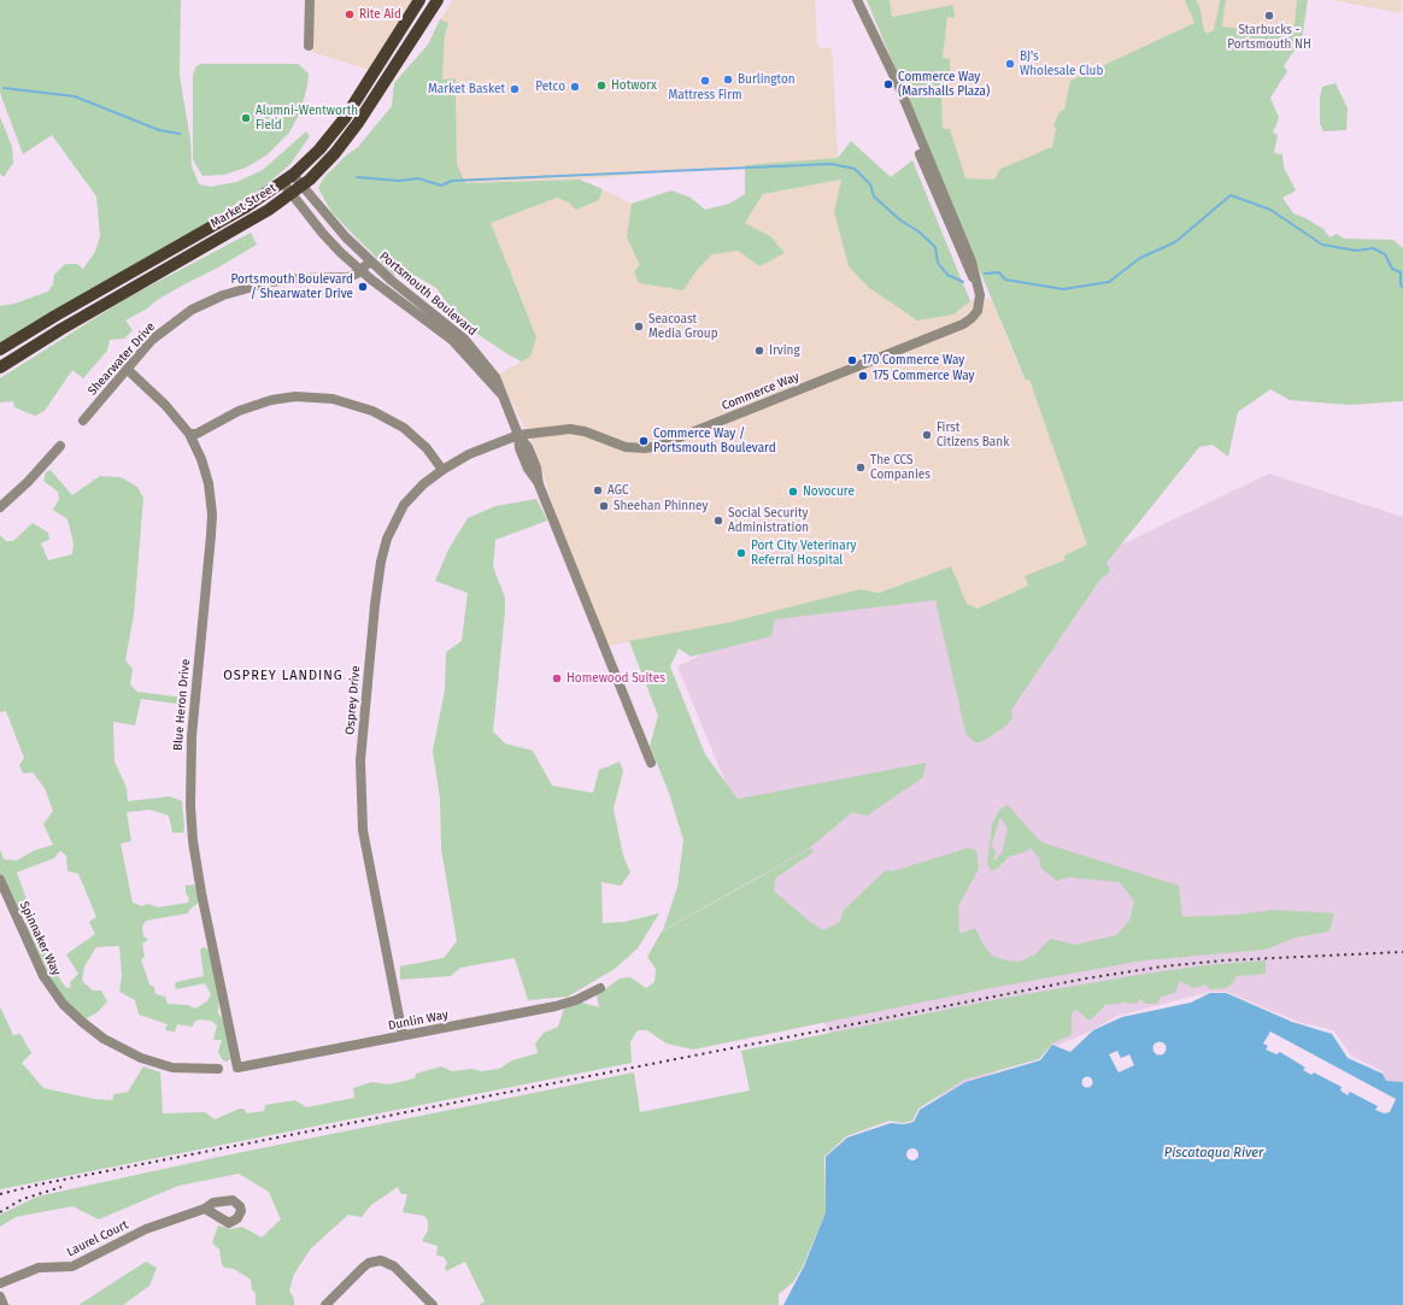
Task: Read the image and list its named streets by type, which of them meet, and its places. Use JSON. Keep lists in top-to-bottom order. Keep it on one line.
{"streets":{"main road":["Market Street"],"street":["Portsmouth Boulevard","Shearwater Drive","Commerce Way","Osprey Drive","Blue Heron Drive","Spinnaker Way","Dunlin Way","Laurel Court"]},"crossings":[["Market Street","Portsmouth Boulevard"],["Portsmouth Boulevard","Shearwater Drive"],["Portsmouth Boulevard","Commerce Way"],["Portsmouth Boulevard","Osprey Drive"],["Shearwater Drive","Blue Heron Drive"],["Commerce Way","Osprey Drive"],["Osprey Drive","Dunlin Way"],["Blue Heron Drive","Dunlin Way"]],"districts":["OSPREY LANDING"],"water":["Piscataqua River"],"places":["Rite Aid","Starbucks - Portsmouth NH","BJ's Wholesale Club","Burlington","Mattress Firm","Commerce Way (Marshalls Plaza)","Hotworx","Petco","Market Basket","Alumni-Wentworth Field","Portsmouth Boulevard / Shearwater Drive","Seacoast Media Group","Irving","170 Commerce Way","175 Commerce Way","First Citizens Bank","Commerce Way / Portsmouth Boulevard","The CCS Companies","AGC","Novocure","Sheehan Phinney","Social Security Administration","Port City Veterinary Referral Hospital","Homewood Suites"]}
